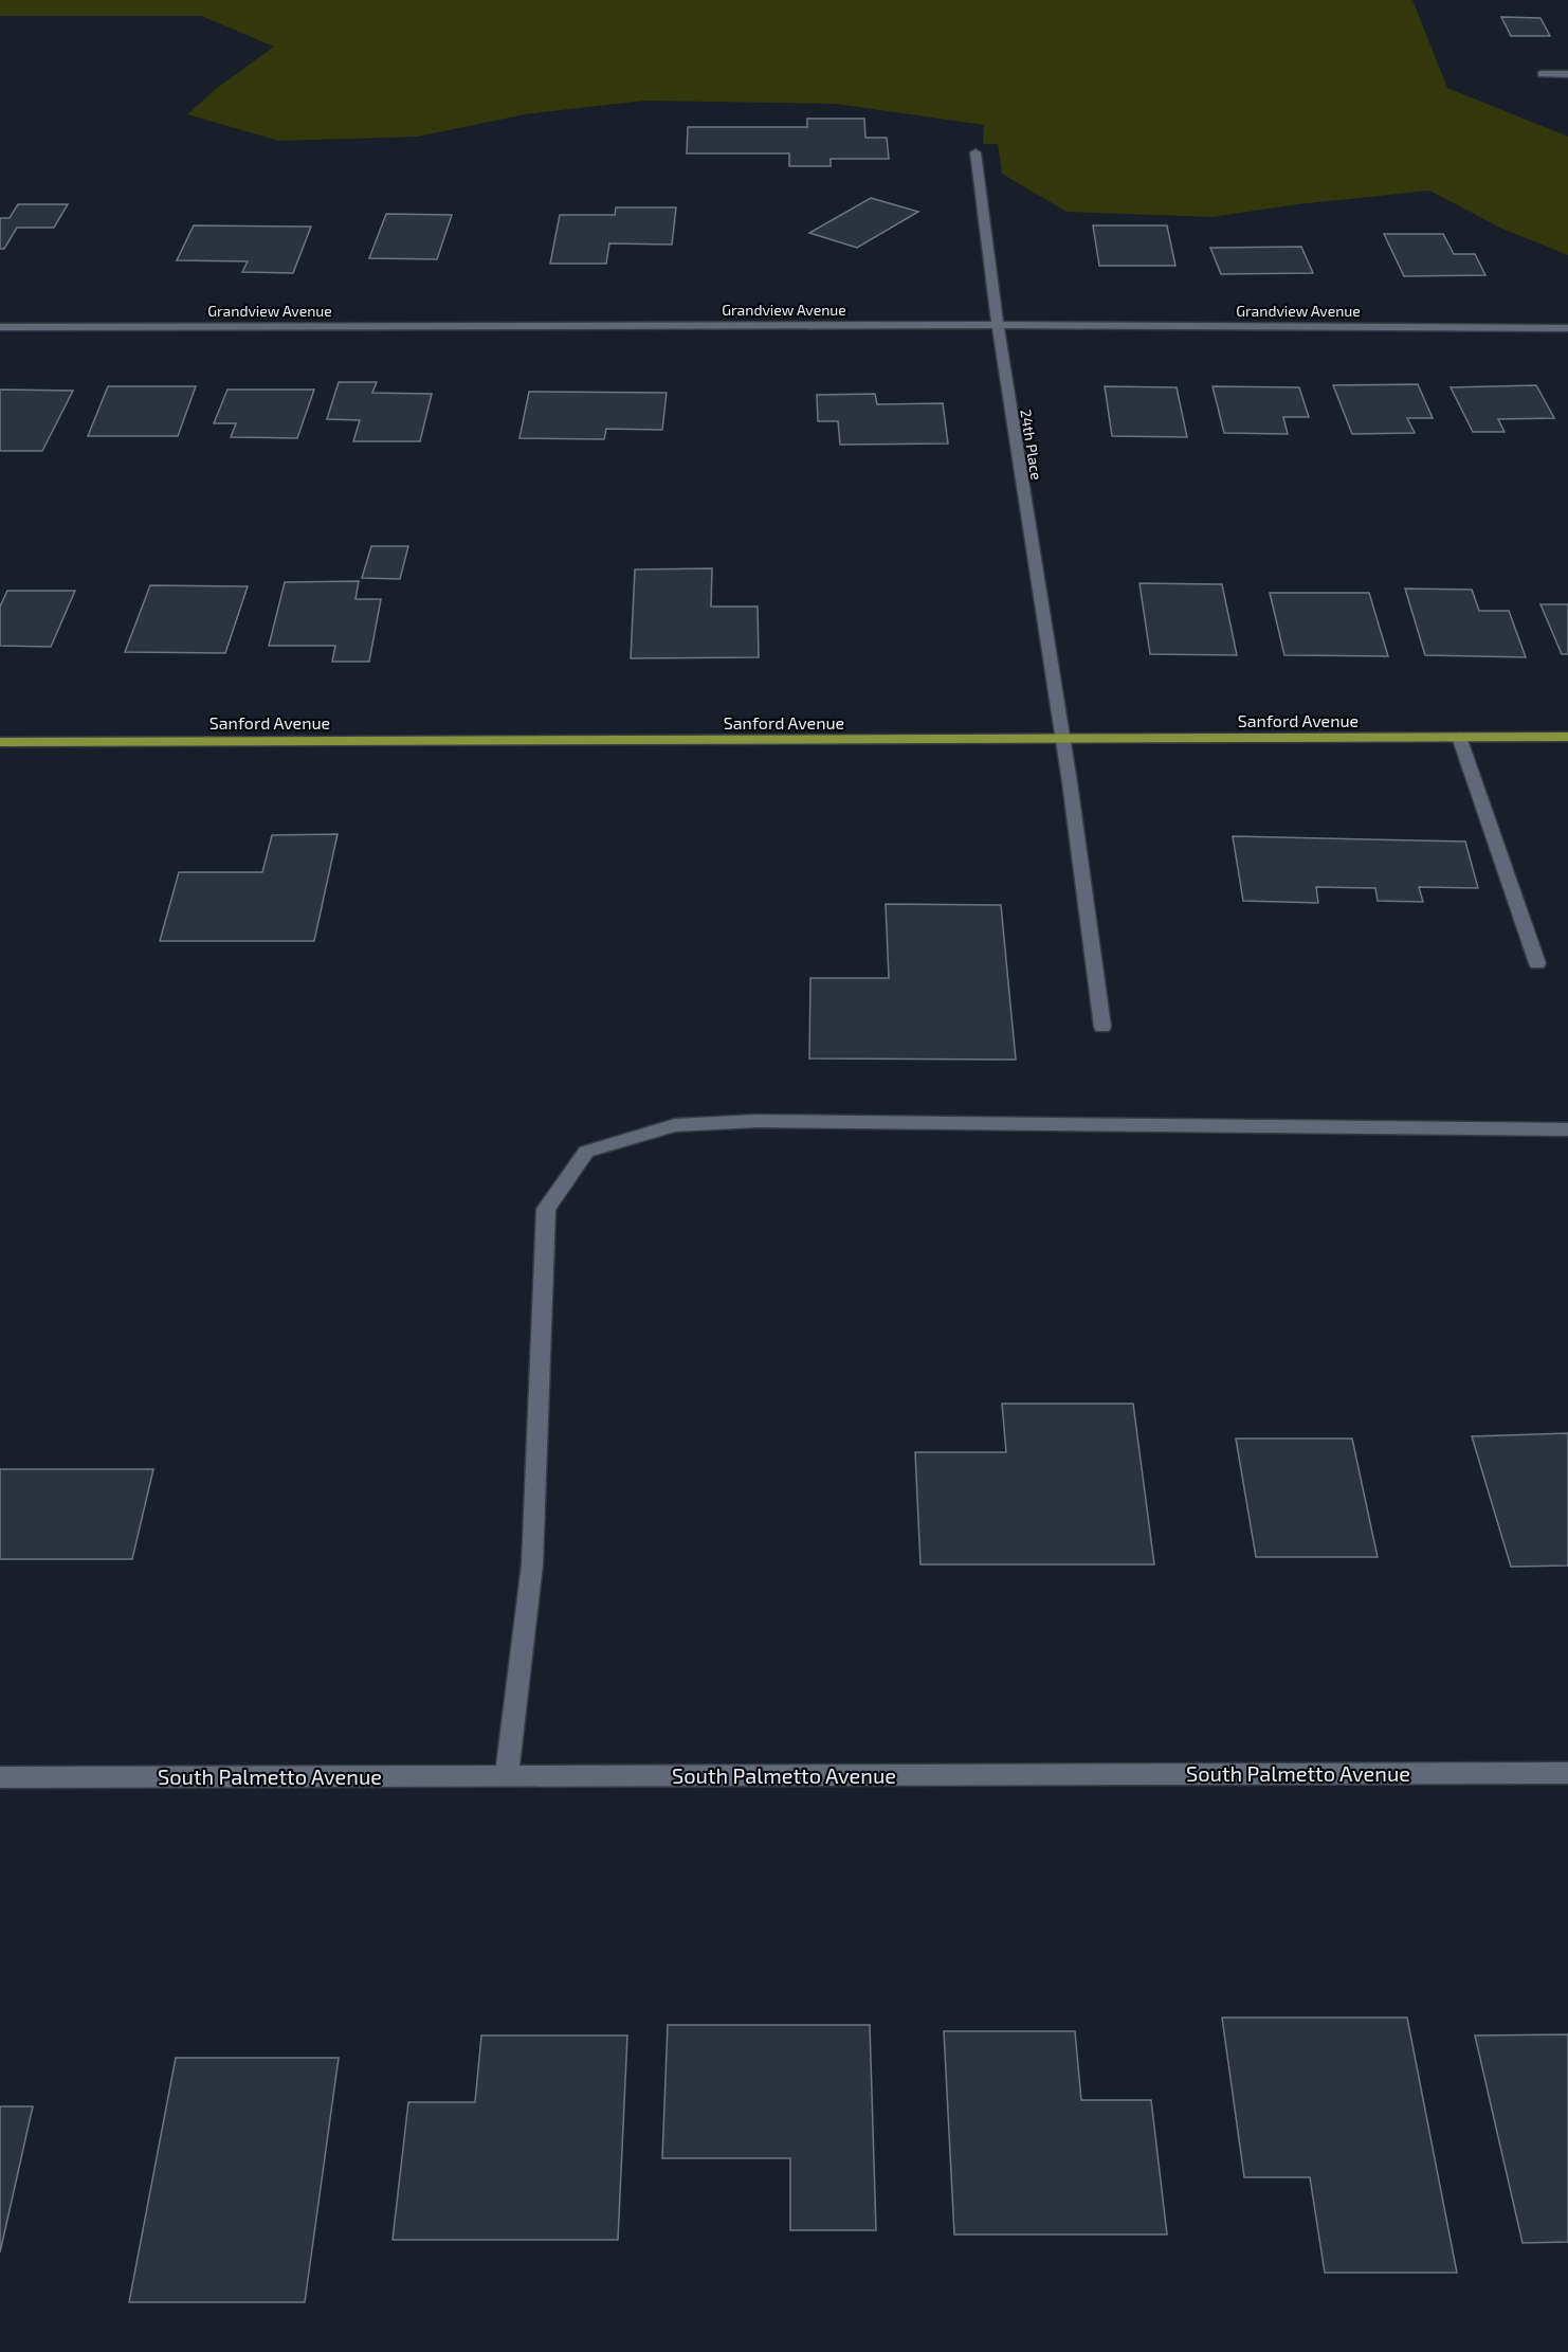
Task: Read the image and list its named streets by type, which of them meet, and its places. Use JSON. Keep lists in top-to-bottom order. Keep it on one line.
{"streets":{"main road":["Sanford Avenue"],"street":["Grandview Avenue","24th Place","South Palmetto Avenue"]},"crossings":[["Grandview Avenue","24th Place"],["24th Place","Sanford Avenue"]]}
